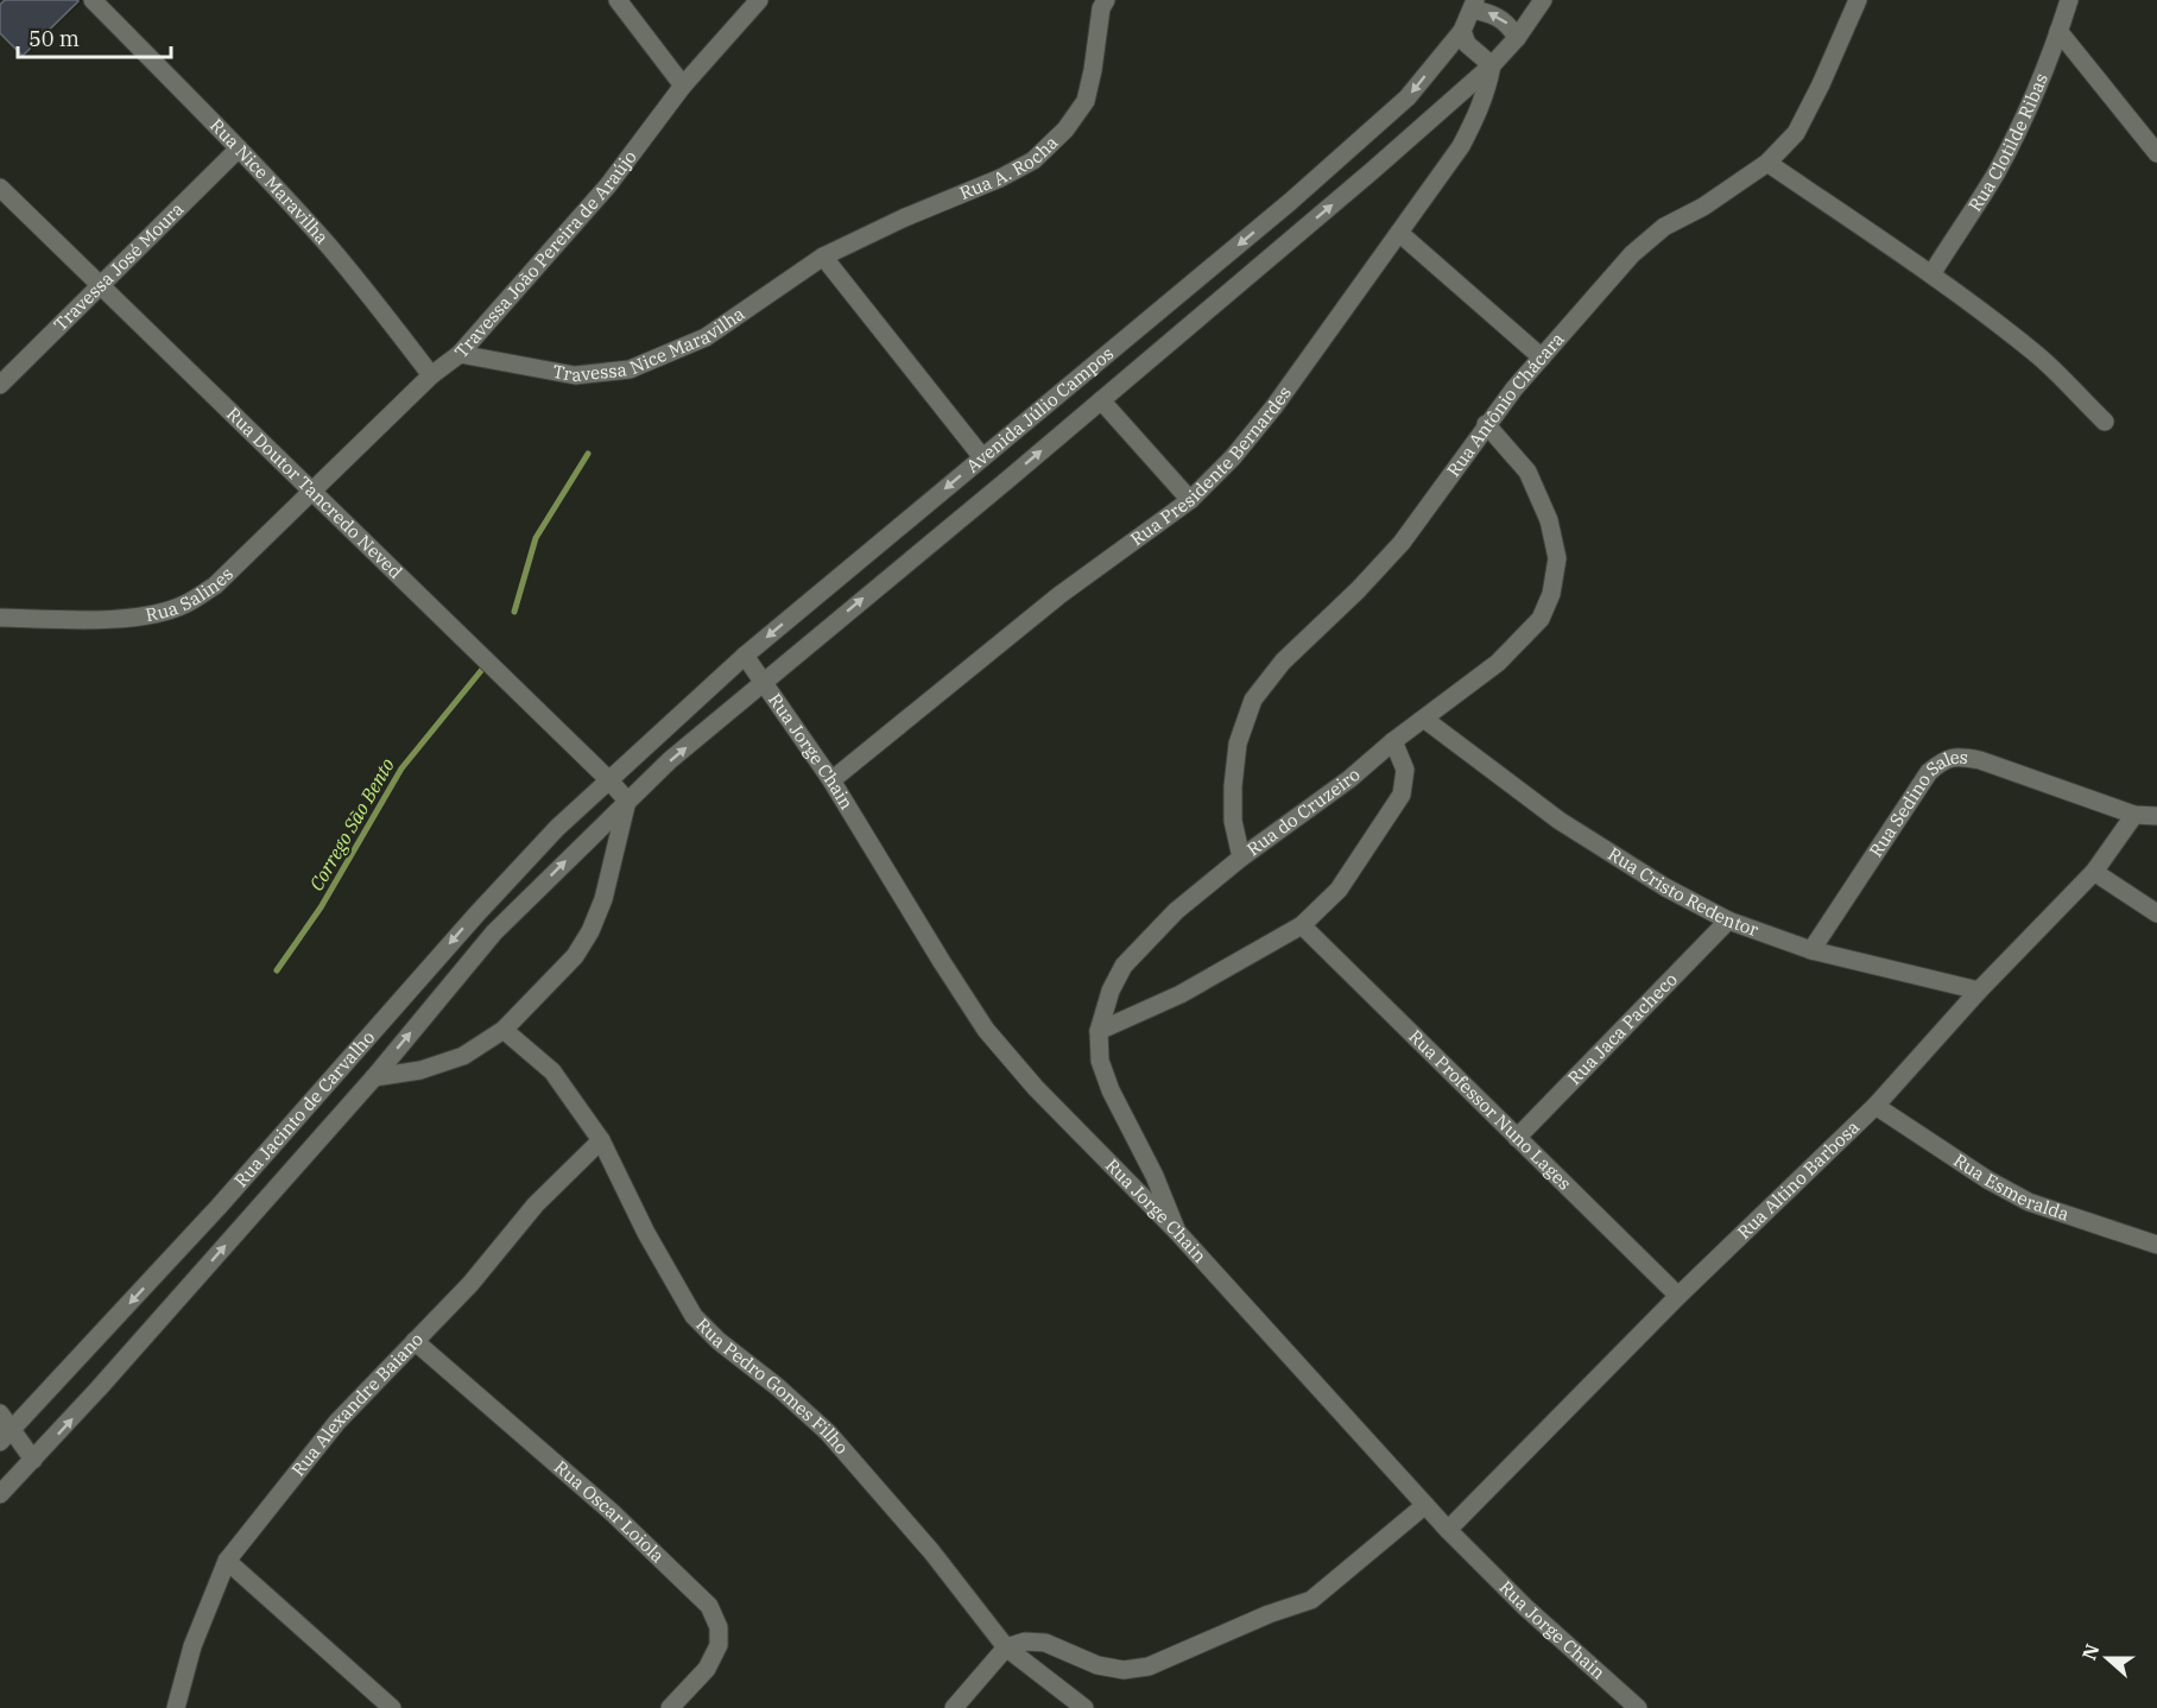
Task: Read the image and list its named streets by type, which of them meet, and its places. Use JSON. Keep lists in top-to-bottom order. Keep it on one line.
{"streets":{"street":["Rua Clotilde Ribas","Rua A. Rocha","Rua Nice Maravilha","Travessa João Pereira de Araújo","Travessa José Moura","Travessa Nice Maravilha","Rua Antônio Chácara","Avenida Júlio Campos","Rua Presidente Bernardes","Rua Doutor Tancredo Neved","Rua Salines","Rua Jorge Chain","Rua do Cruzeiro","Rua Sedino Sales","Rua Cristo Redentor","Rua Jaca Pacheco","Rua Jacinto de Carvalho","Rua Professor Nuno Lages","Rua Altino Barbosa","Rua Esmeralda","Rua Pedro Gomes Filho","Rua Alexandre Baiano","Rua Oscar Loiola"]},"crossings":[["Rua A. Rocha","Travessa Nice Maravilha"],["Rua Nice Maravilha","Travessa João Pereira de Araújo"],["Rua Nice Maravilha","Travessa José Moura"],["Travessa João Pereira de Araújo","Travessa Nice Maravilha"],["Travessa João Pereira de Araújo","Rua Doutor Tancredo Neved"],["Travessa João Pereira de Araújo","Rua Salines"],["Travessa José Moura","Rua Doutor Tancredo Neved"],["Rua Antônio Chácara","Rua do Cruzeiro"],["Avenida Júlio Campos","Rua Doutor Tancredo Neved"],["Avenida Júlio Campos","Rua Jorge Chain"],["Avenida Júlio Campos","Rua Jacinto de Carvalho"],["Rua Presidente Bernardes","Rua Jorge Chain"],["Rua Doutor Tancredo Neved","Rua Salines"],["Rua Doutor Tancredo Neved","Rua Jacinto de Carvalho"],["Rua Jorge Chain","Rua do Cruzeiro"],["Rua Jorge Chain","Rua Altino Barbosa"],["Rua do Cruzeiro","Rua Cristo Redentor"],["Rua Sedino Sales","Rua Cristo Redentor"],["Rua Sedino Sales","Rua Altino Barbosa"],["Rua Cristo Redentor","Rua Jaca Pacheco"],["Rua Cristo Redentor","Rua Altino Barbosa"],["Rua Jaca Pacheco","Rua Professor Nuno Lages"],["Rua Professor Nuno Lages","Rua Altino Barbosa"],["Rua Altino Barbosa","Rua Esmeralda"],["Rua Pedro Gomes Filho","Rua Alexandre Baiano"],["Rua Alexandre Baiano","Rua Oscar Loiola"]],"water":["Corrego São Bento"],"scale_bar":"50 m","north":"left"}
